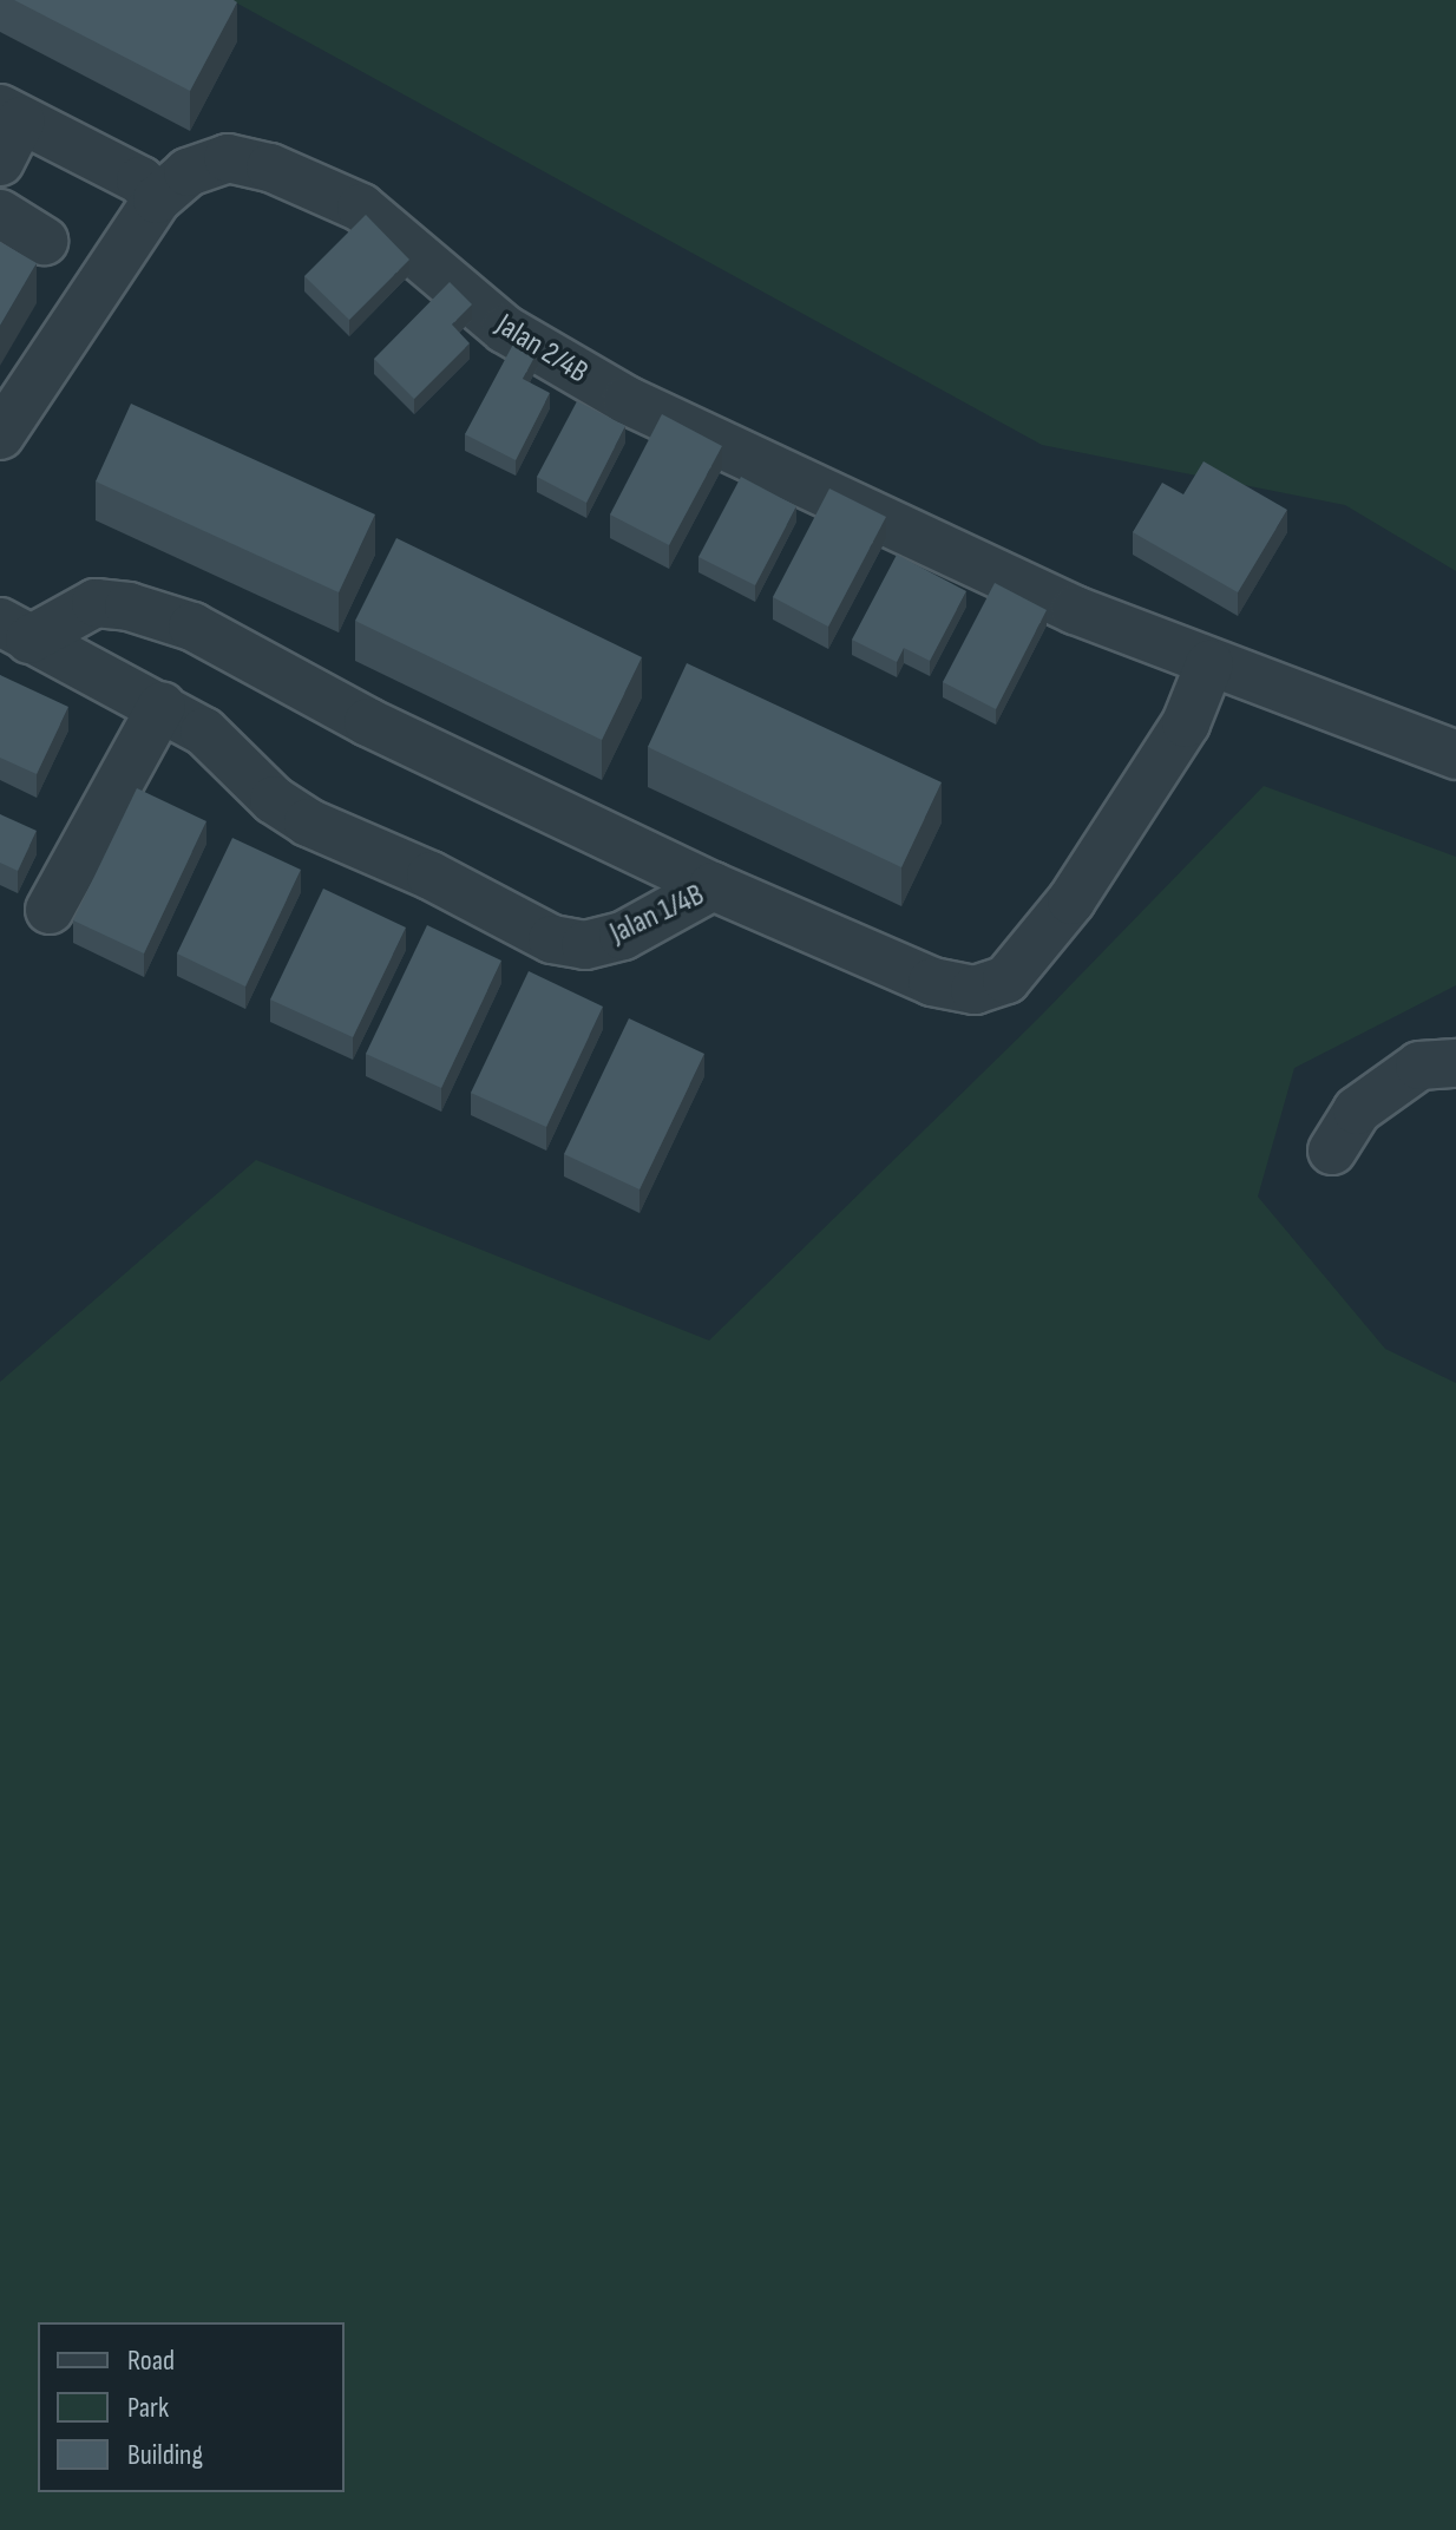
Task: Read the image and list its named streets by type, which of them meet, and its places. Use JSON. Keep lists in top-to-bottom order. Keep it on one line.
{"streets":{"street":["Jalan 2/4B","Jalan 1/4B"]},"crossings":[["Jalan 2/4B","Jalan 1/4B"]],"legend":["Road","Park","Building"]}
